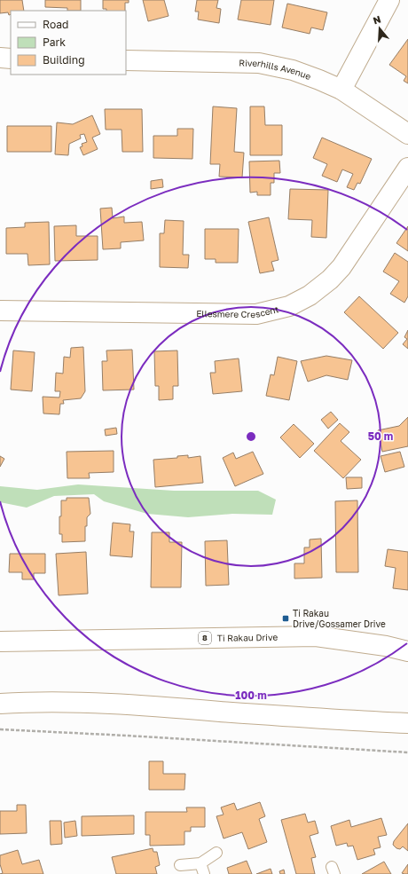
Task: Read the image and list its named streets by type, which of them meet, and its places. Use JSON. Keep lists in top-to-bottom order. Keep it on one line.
{"streets":{"street":["Riverhills Avenue","Ellesmere Crescent","8","Ti Rakau Drive"]},"places":{"transit":["Ti Rakau Drive/Gossamer Drive"]},"legend":["Road","Park","Building"],"north":"top","rings":["50 m","100 m"]}
